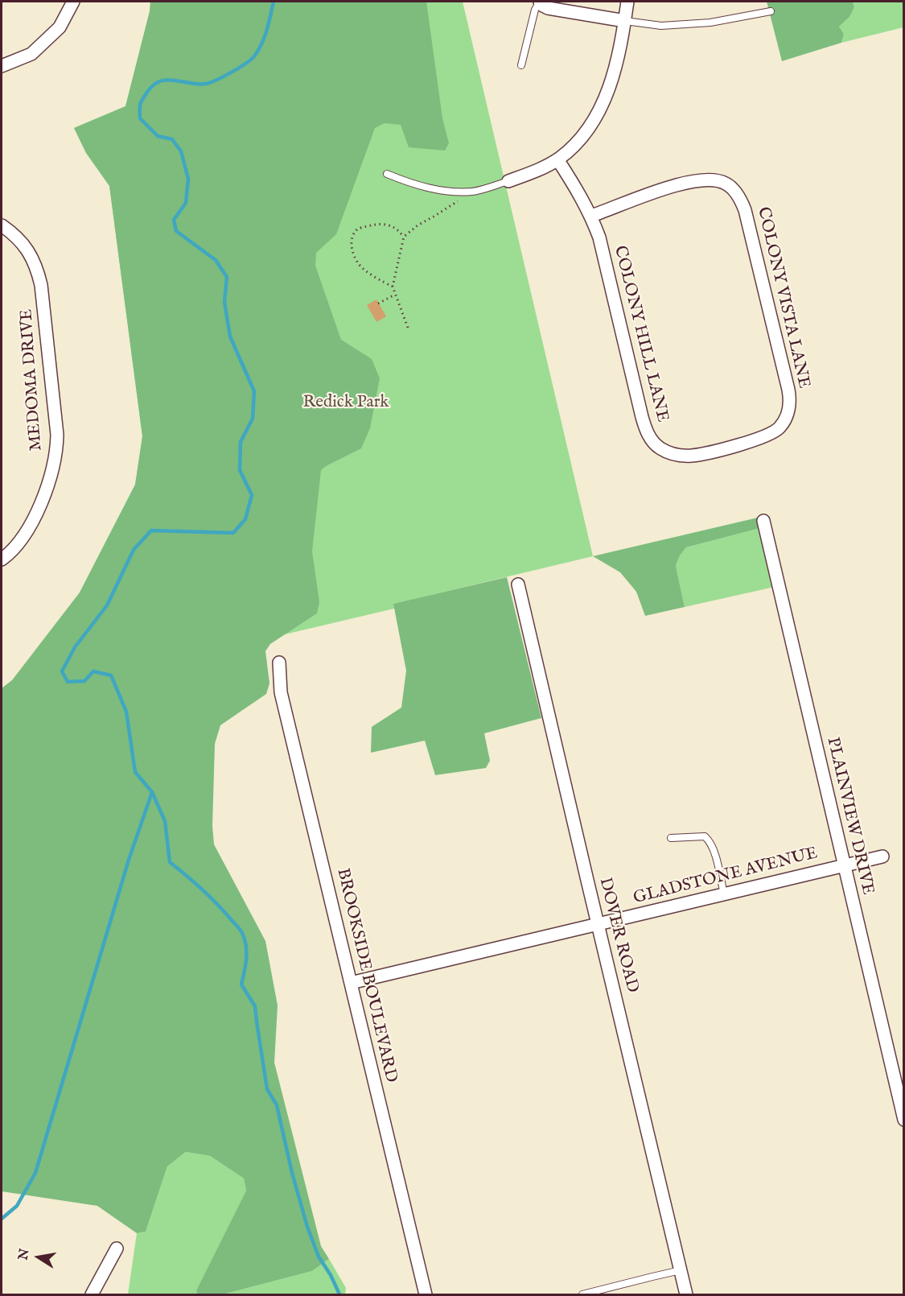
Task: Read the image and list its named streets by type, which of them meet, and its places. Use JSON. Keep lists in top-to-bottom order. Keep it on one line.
{"streets":{"street":["COLONY VISTA LANE","COLONY HILL LANE","MEDOMA DRIVE","PLAINVIEW DRIVE","GLADSTONE AVENUE","DOVER ROAD","BROOKSIDE BOULEVARD"]},"crossings":[["COLONY VISTA LANE","COLONY HILL LANE"],["PLAINVIEW DRIVE","GLADSTONE AVENUE"],["GLADSTONE AVENUE","DOVER ROAD"],["GLADSTONE AVENUE","BROOKSIDE BOULEVARD"]],"parks":["Redick Park"],"north":"left"}
